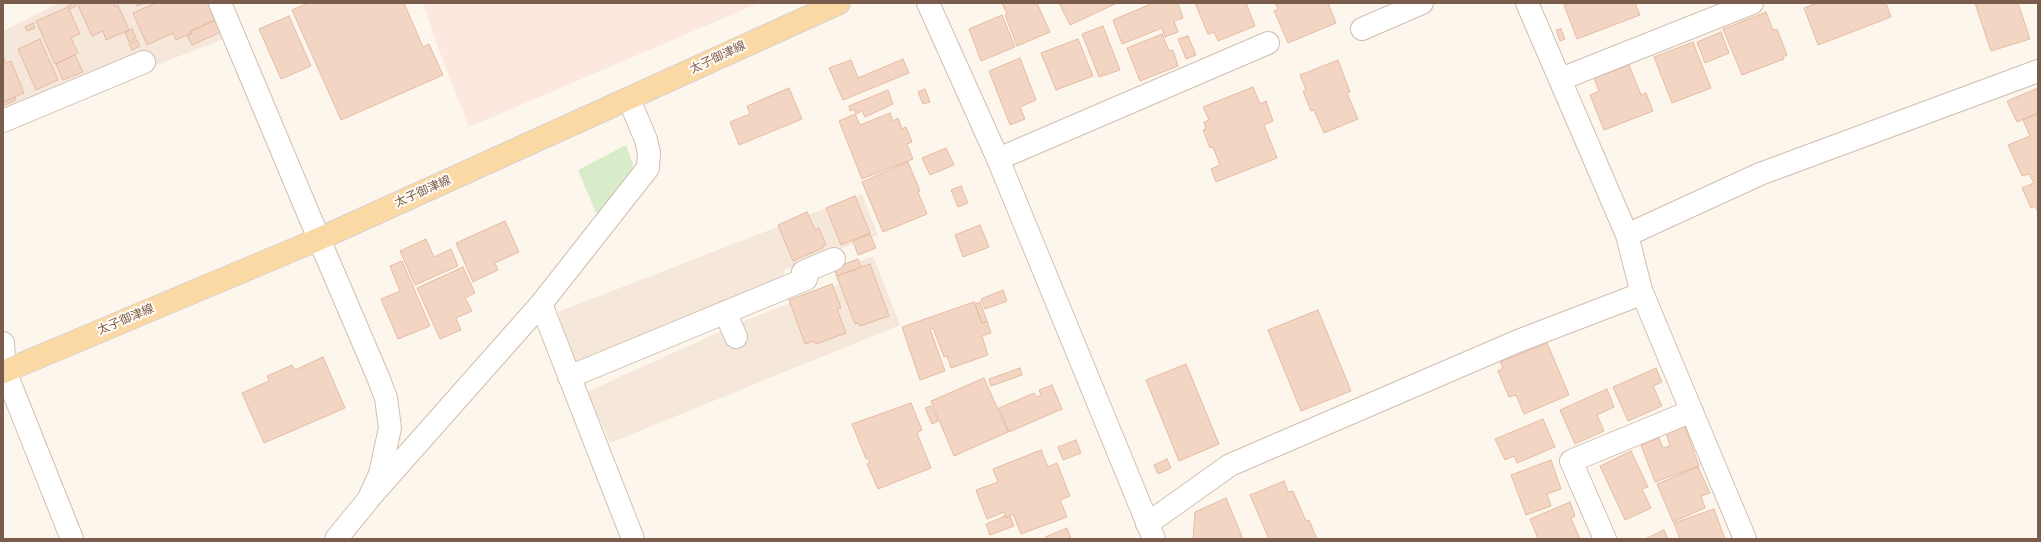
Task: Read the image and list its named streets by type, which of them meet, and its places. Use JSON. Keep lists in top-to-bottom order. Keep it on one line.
{"streets":{"main road":["太子御津線"]}}
